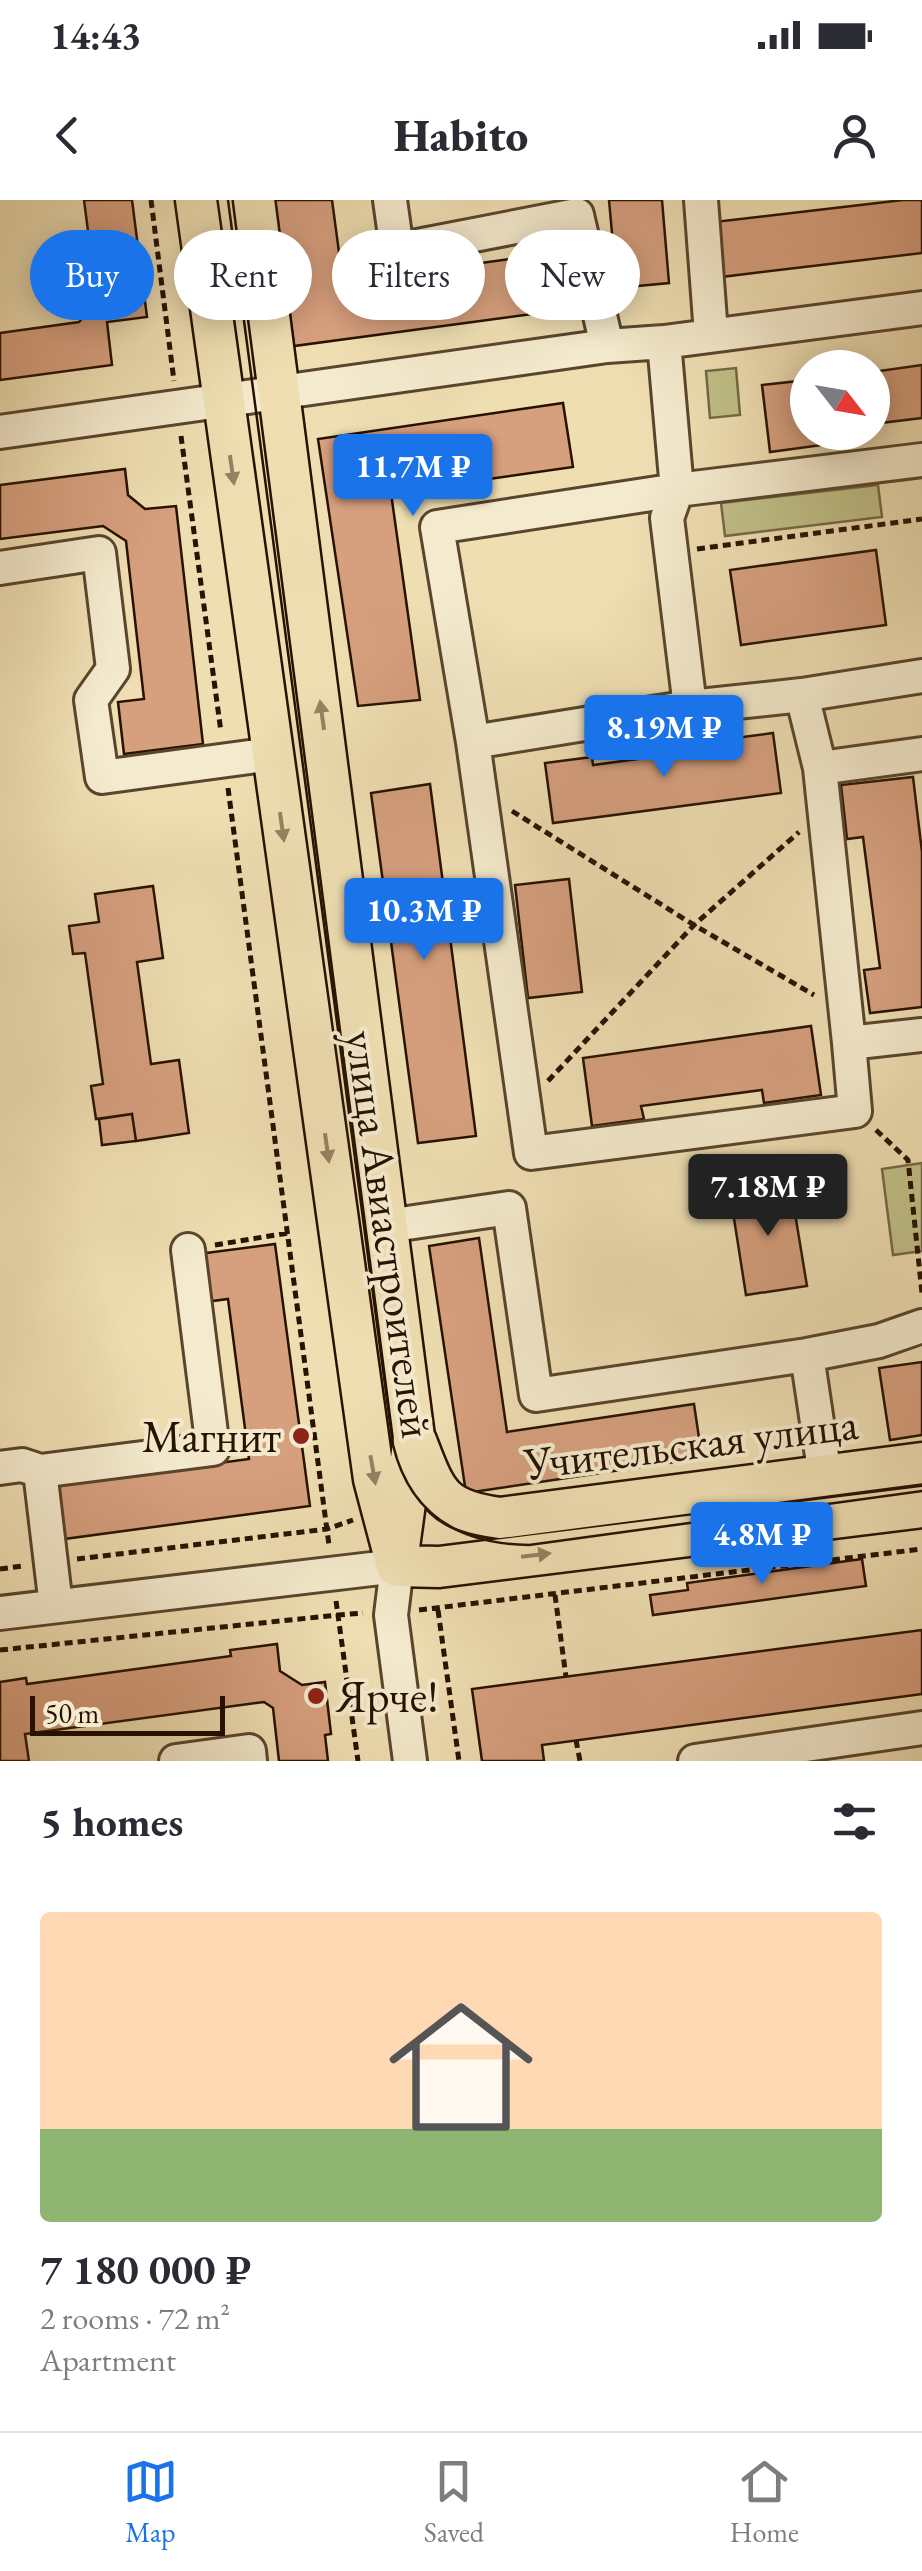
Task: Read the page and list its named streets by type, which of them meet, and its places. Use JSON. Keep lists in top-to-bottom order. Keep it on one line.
{"streets":{"main road":["улица Авиастроителей","Учительская улица"]},"crossings":[["улица Авиастроителей","Учительская улица"]],"places":["Магнит","Ярче!"],"scale_bar":"50 m","north":"bottom right","page":{"status":"14:43","header":"Habito","chip":["Buy","Rent","Filters","New"],"price":["11.7M ₽","8.19M ₽","10.3M ₽","7.18M ₽","4.8M ₽"],"scale":"50 m","heading":"5 homes","list":[{"name":"7 180 000 ₽","note":"2 rooms · 72 m² · Apartment"}],"tabs":["Map","Saved","Home"]}}
